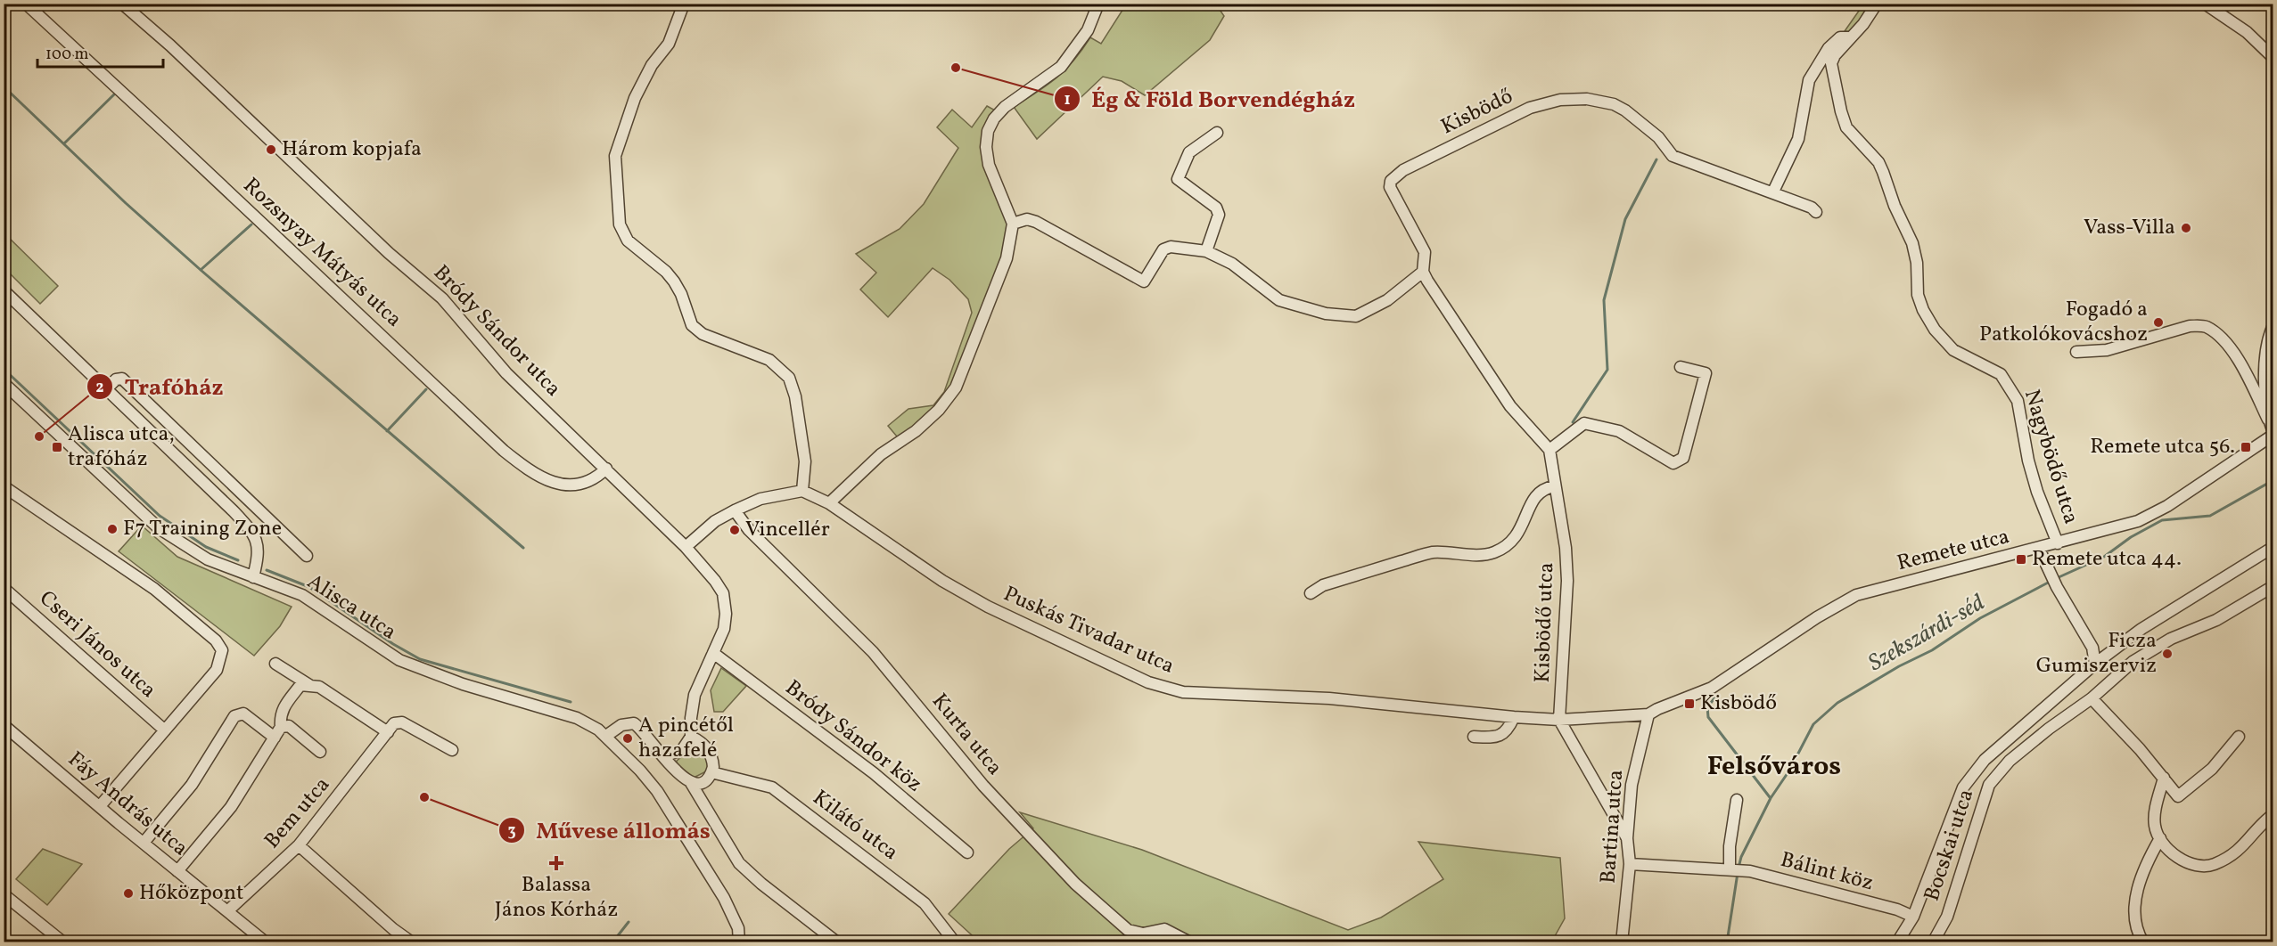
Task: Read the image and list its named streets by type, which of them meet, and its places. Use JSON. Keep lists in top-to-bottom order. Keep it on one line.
{"streets":{"street":["Kisbödő","Rozsnyay Mátyás utca","Bródy Sándor utca","Nagybödő utca","Remete utca","Alisca utca","Kisbödő utca","Puskás Tivadar utca","Cseri János utca","Kurta utca","Bródy Sándor köz","Fáy András utca","Bem utca","Kilátó utca","Bartina utca","Bocskai utca","Bálint köz"]},"crossings":[["Kisbödő","Kisbödő utca"],["Rozsnyay Mátyás utca","Bródy Sándor utca"],["Bródy Sándor utca","Bródy Sándor köz"],["Nagybödő utca","Remete utca"],["Remete utca","Puskás Tivadar utca"],["Remete utca","Bartina utca"],["Kisbödő utca","Puskás Tivadar utca"],["Puskás Tivadar utca","Bartina utca"],["Fáy András utca","Bem utca"],["Bartina utca","Bálint köz"]],"districts":["Felsőváros"],"water":["Szekszárdi-séd"],"places":{"other":["Ég & Föld Borvendégház","Három kopjafa","Vass-Villa","Fogadó a Patkolókovácshoz","Trafóház","F7 Training Zone","Vincellér","Ficza Gumiszerviz","A pincétől hazafelé","Művese állomás","Hőközpont"],"transit":["Alisca utca, trafóház","Remete utca 56.","Remete utca 44.","Kisbödő"],"health":["Balassa János Kórház"]},"scale_bar":"100 m"}
